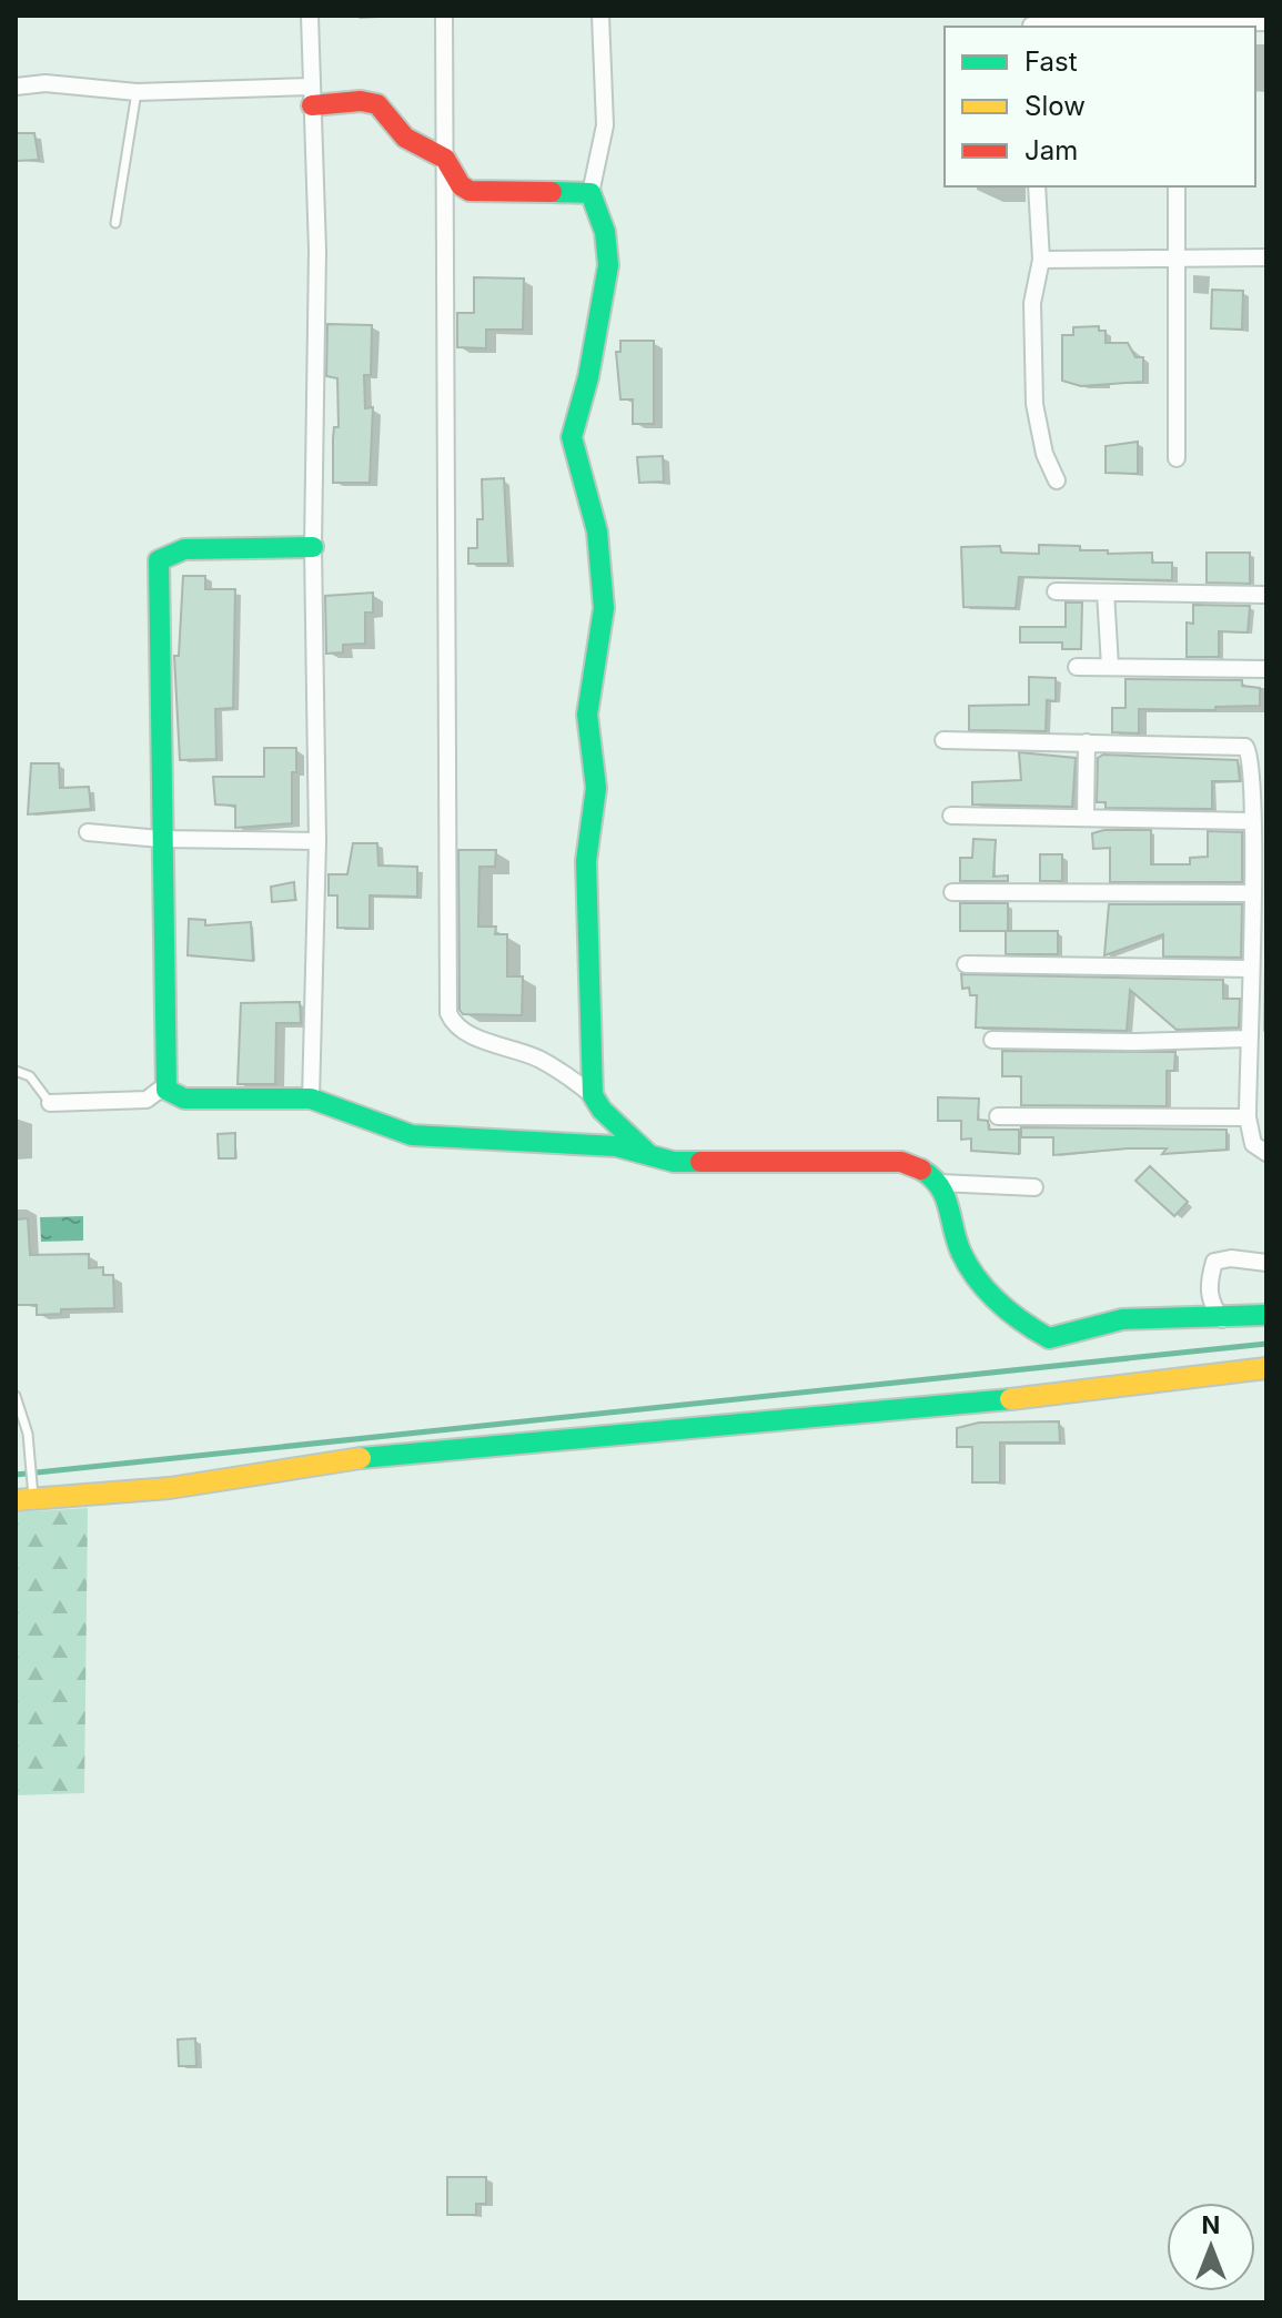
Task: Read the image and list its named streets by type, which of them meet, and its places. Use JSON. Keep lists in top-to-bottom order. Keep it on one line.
{"legend":["Fast","Slow","Jam"],"north":"top"}
